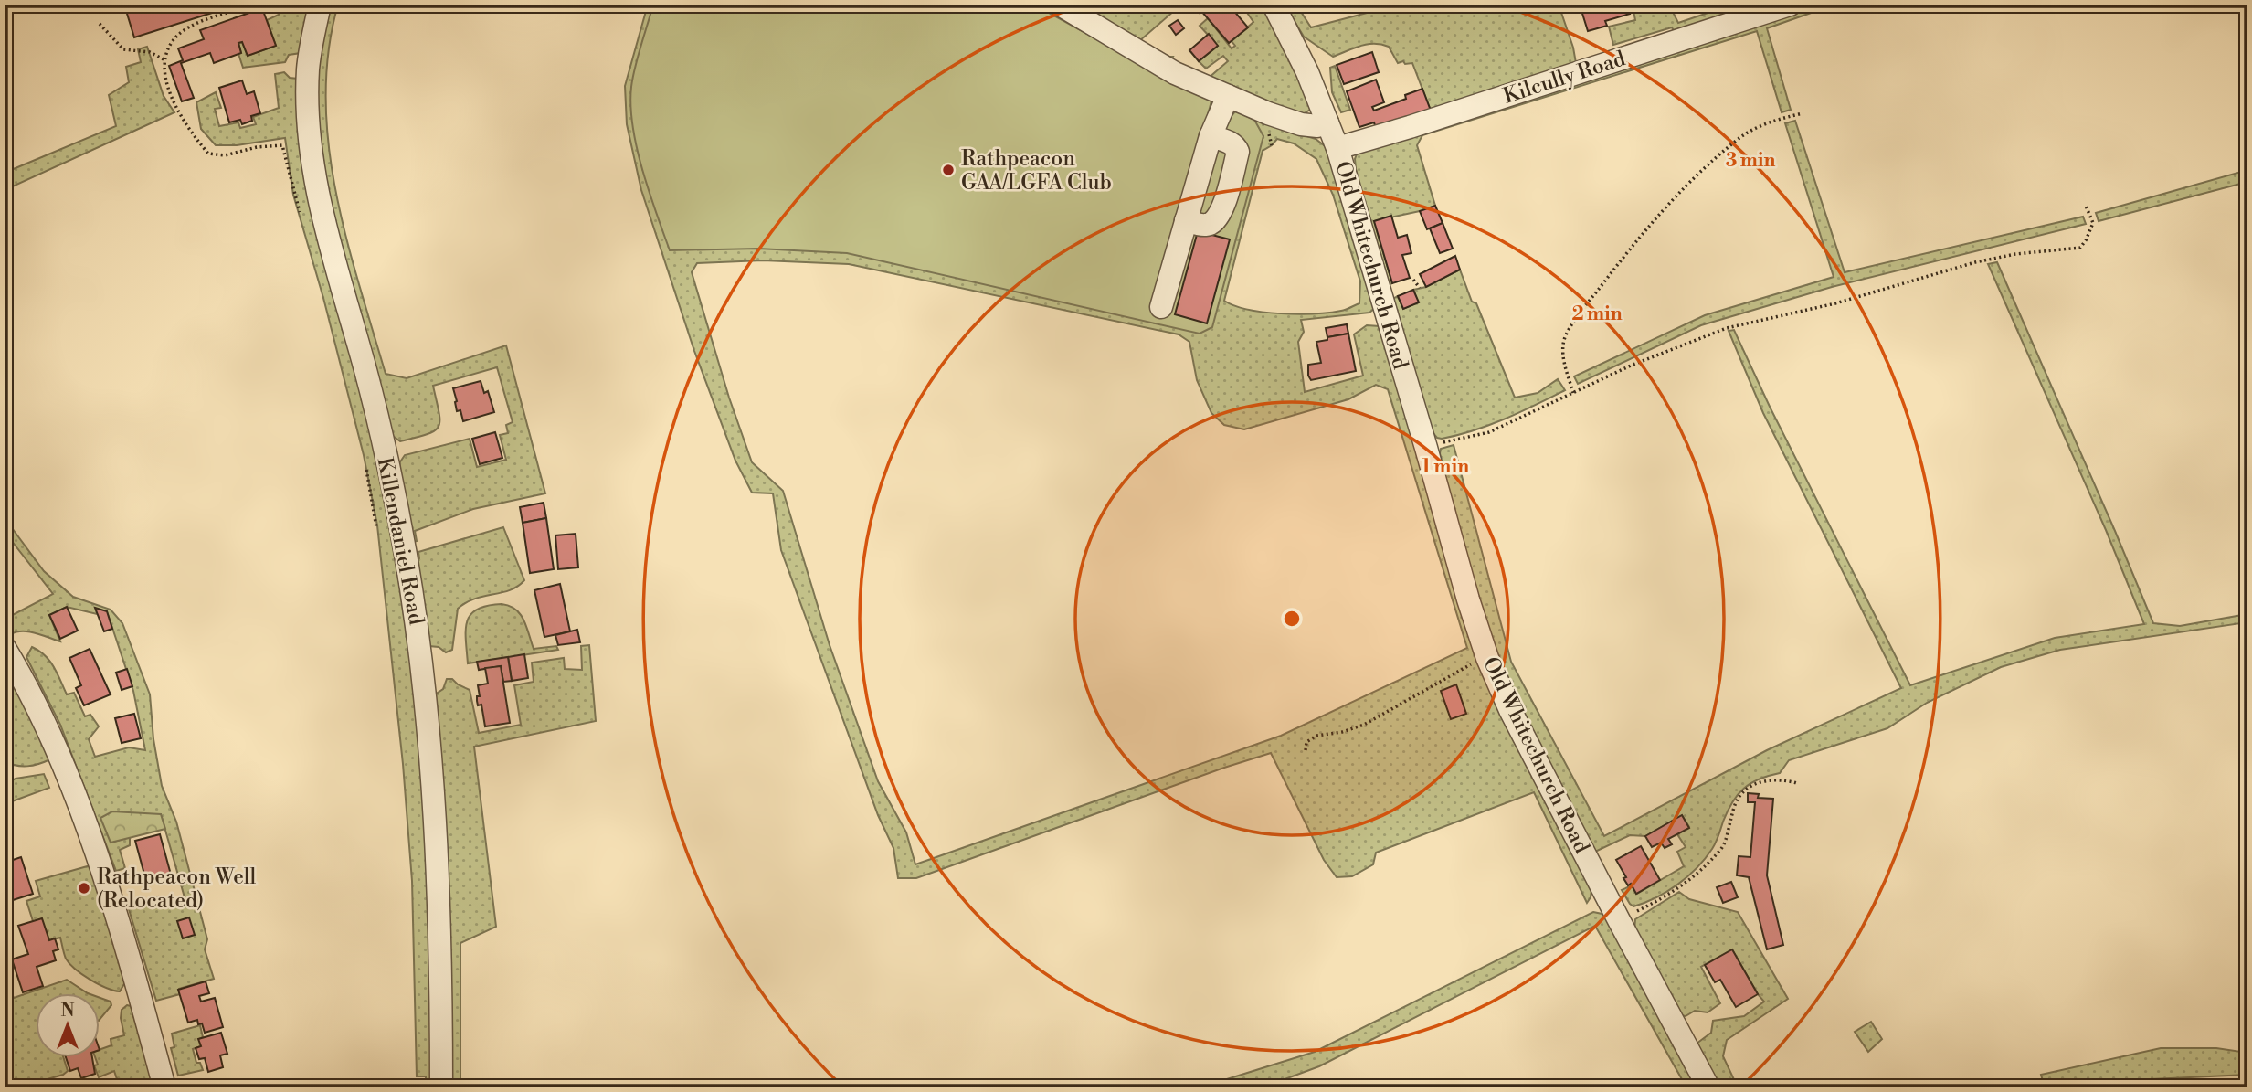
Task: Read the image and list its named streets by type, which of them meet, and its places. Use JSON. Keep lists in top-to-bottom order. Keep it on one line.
{"streets":{"street":["Kilcully Road","Old Whitechurch Road","Killendaniel Road"]},"crossings":[["Kilcully Road","Old Whitechurch Road"]],"places":["Rathpeacon GAA/LGFA Club","Rathpeacon Well (Relocated)"],"north":"top","rings":["3 min","2 min","1 min"]}
